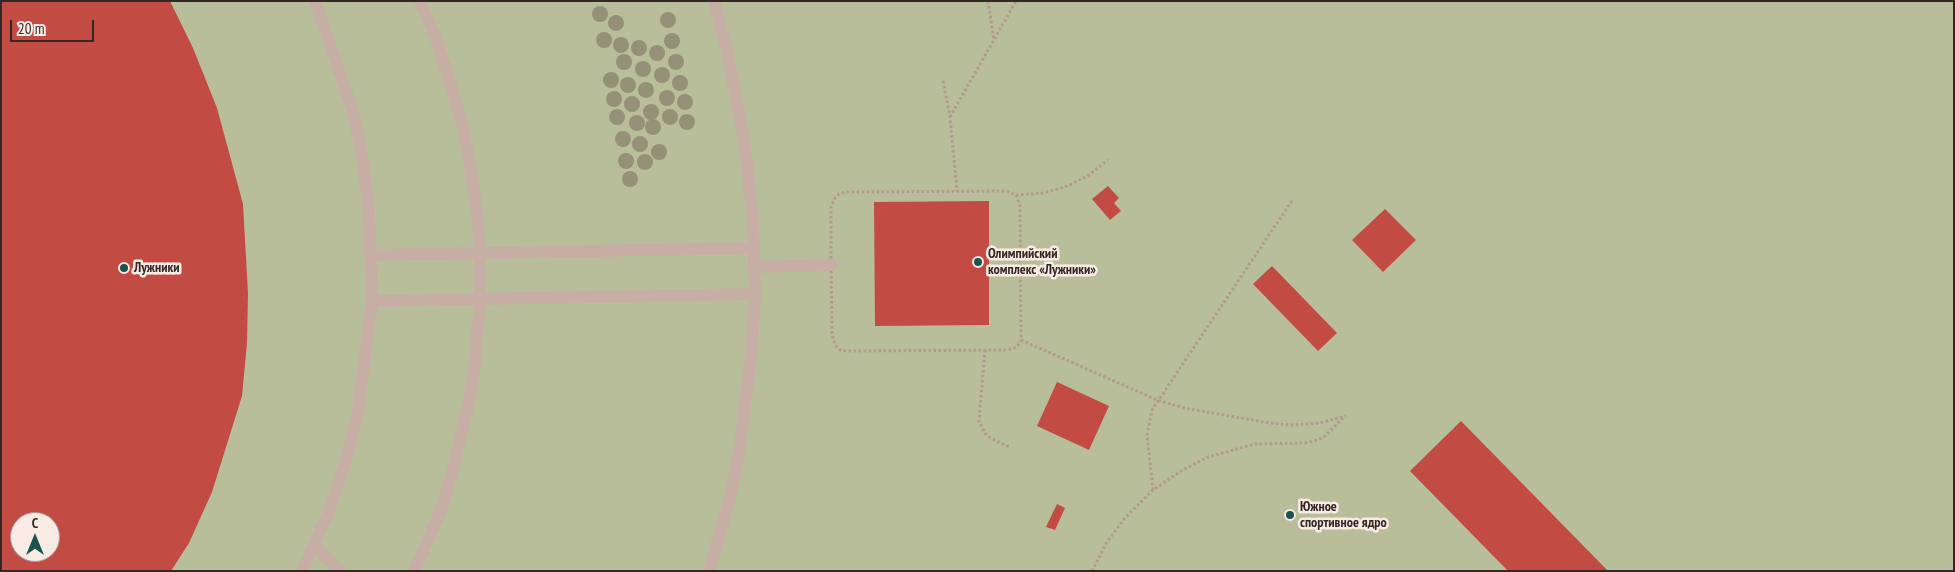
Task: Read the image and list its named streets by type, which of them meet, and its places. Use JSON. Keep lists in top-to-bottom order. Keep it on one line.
{"places":["Олимпийский комплекс «Лужники»","Лужники","Южное спортивное ядро"],"scale_bar":"20 m","north":"top"}
